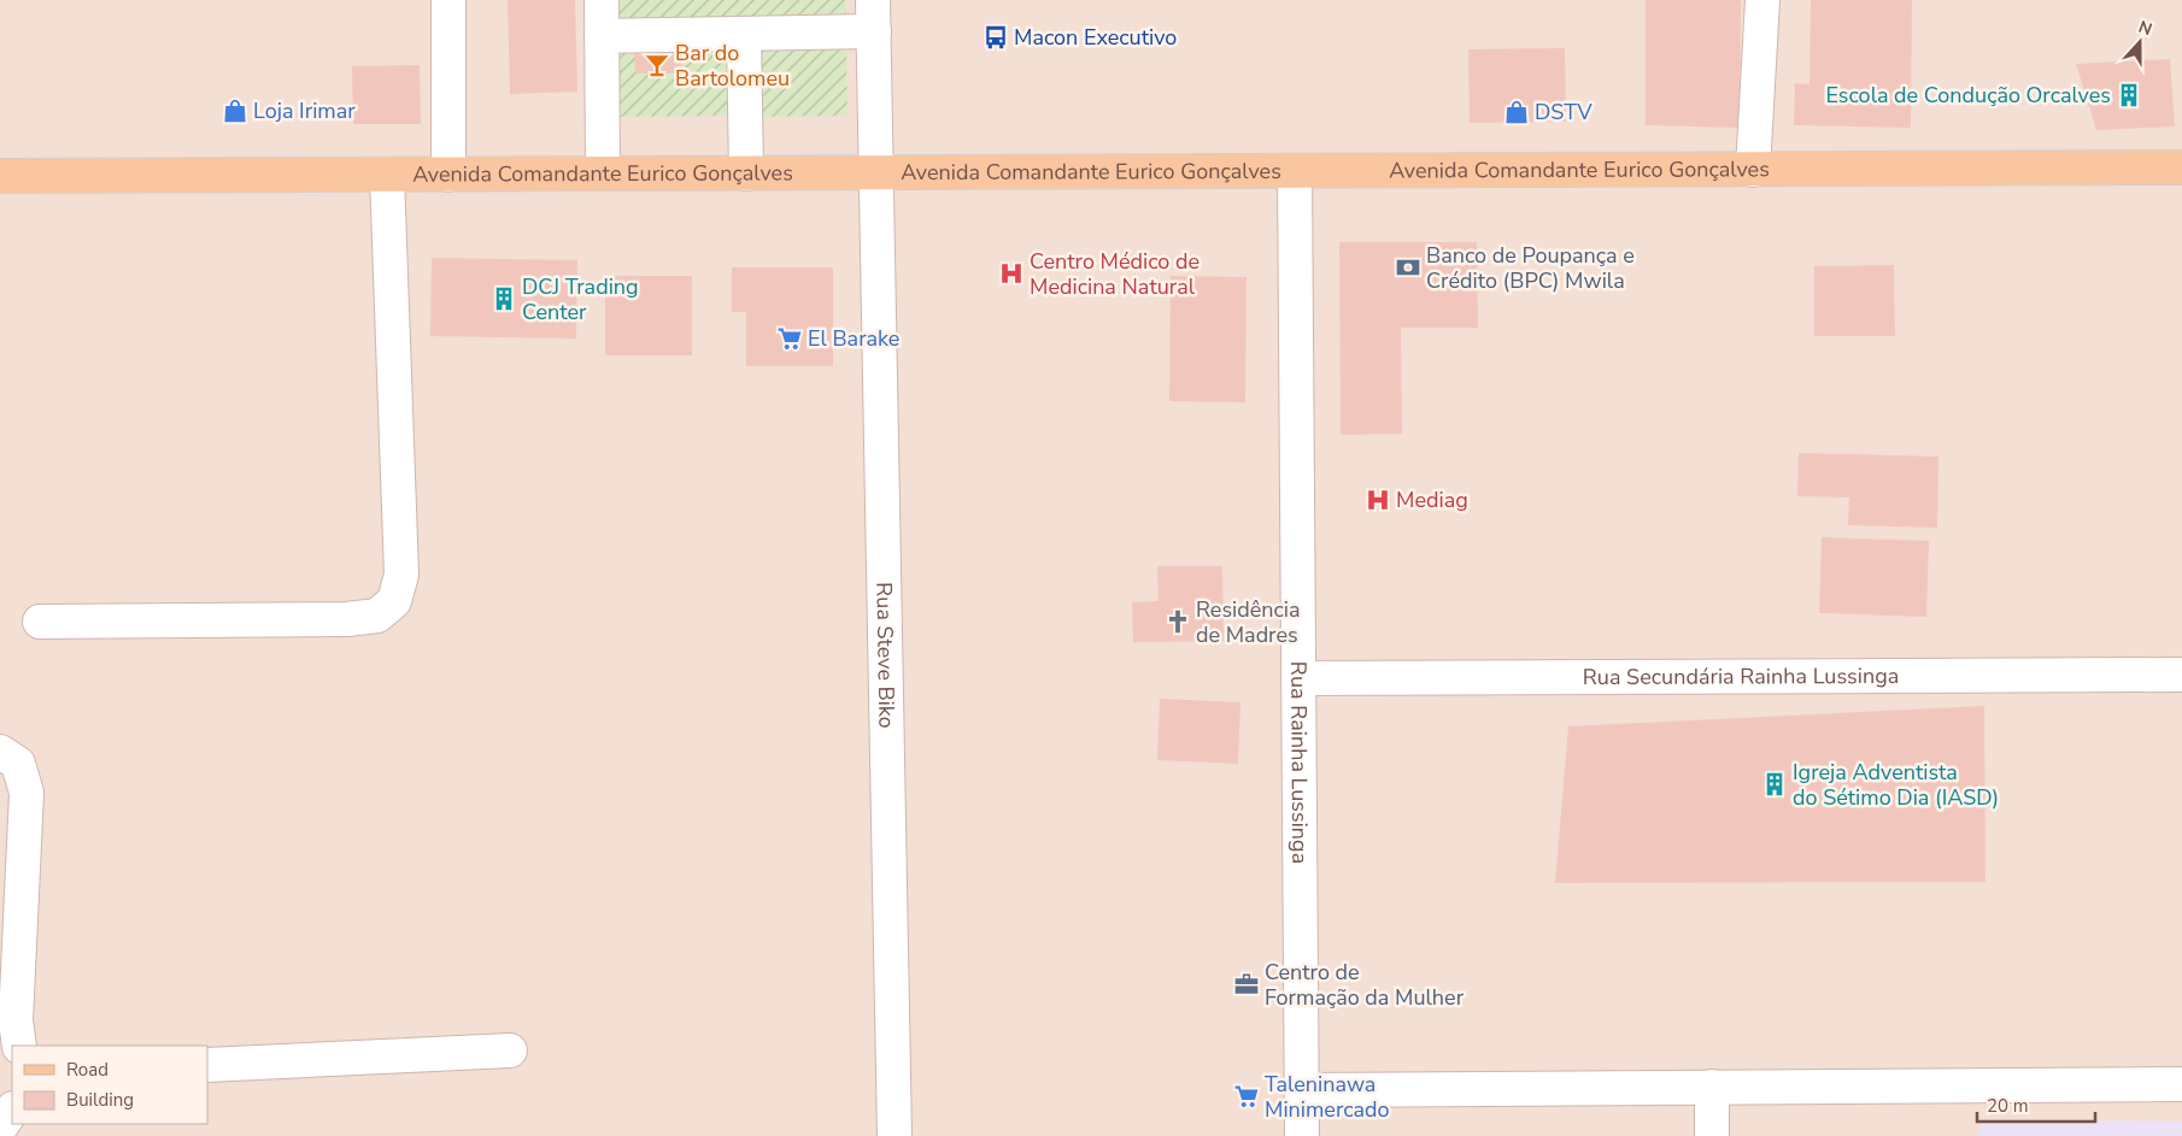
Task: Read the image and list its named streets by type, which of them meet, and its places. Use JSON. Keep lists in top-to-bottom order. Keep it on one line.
{"streets":{"main road":["Avenida Comandante Eurico Gonçalves"],"street":["Rua Steve Biko","Rua Secundária Rainha Lussinga","Rua Rainha Lussinga"]},"crossings":[["Avenida Comandante Eurico Gonçalves","Rua Steve Biko"],["Avenida Comandante Eurico Gonçalves","Rua Rainha Lussinga"],["Rua Secundária Rainha Lussinga","Rua Rainha Lussinga"]],"places":{"bus stop":["Macon Executivo"],"bar":["Bar do Bartolomeu"],"building":["Escola de Condução Orcalves","DCJ Trading Center","Igreja Adventista do Sétimo Dia (IASD)"],"shop":["Loja Irimar","DSTV"],"bank":["Banco de Poupança e Crédito (BPC) Mwila"],"hospital":["Centro Médico de Medicina Natural","Mediag"],"supermarket":["El Barake","Taleninawa Minimercado"],"church":["Residência de Madres"],"office":["Centro de Formação da Mulher"]},"legend":["Road","Building"],"scale_bar":"20 m","north":"top"}
